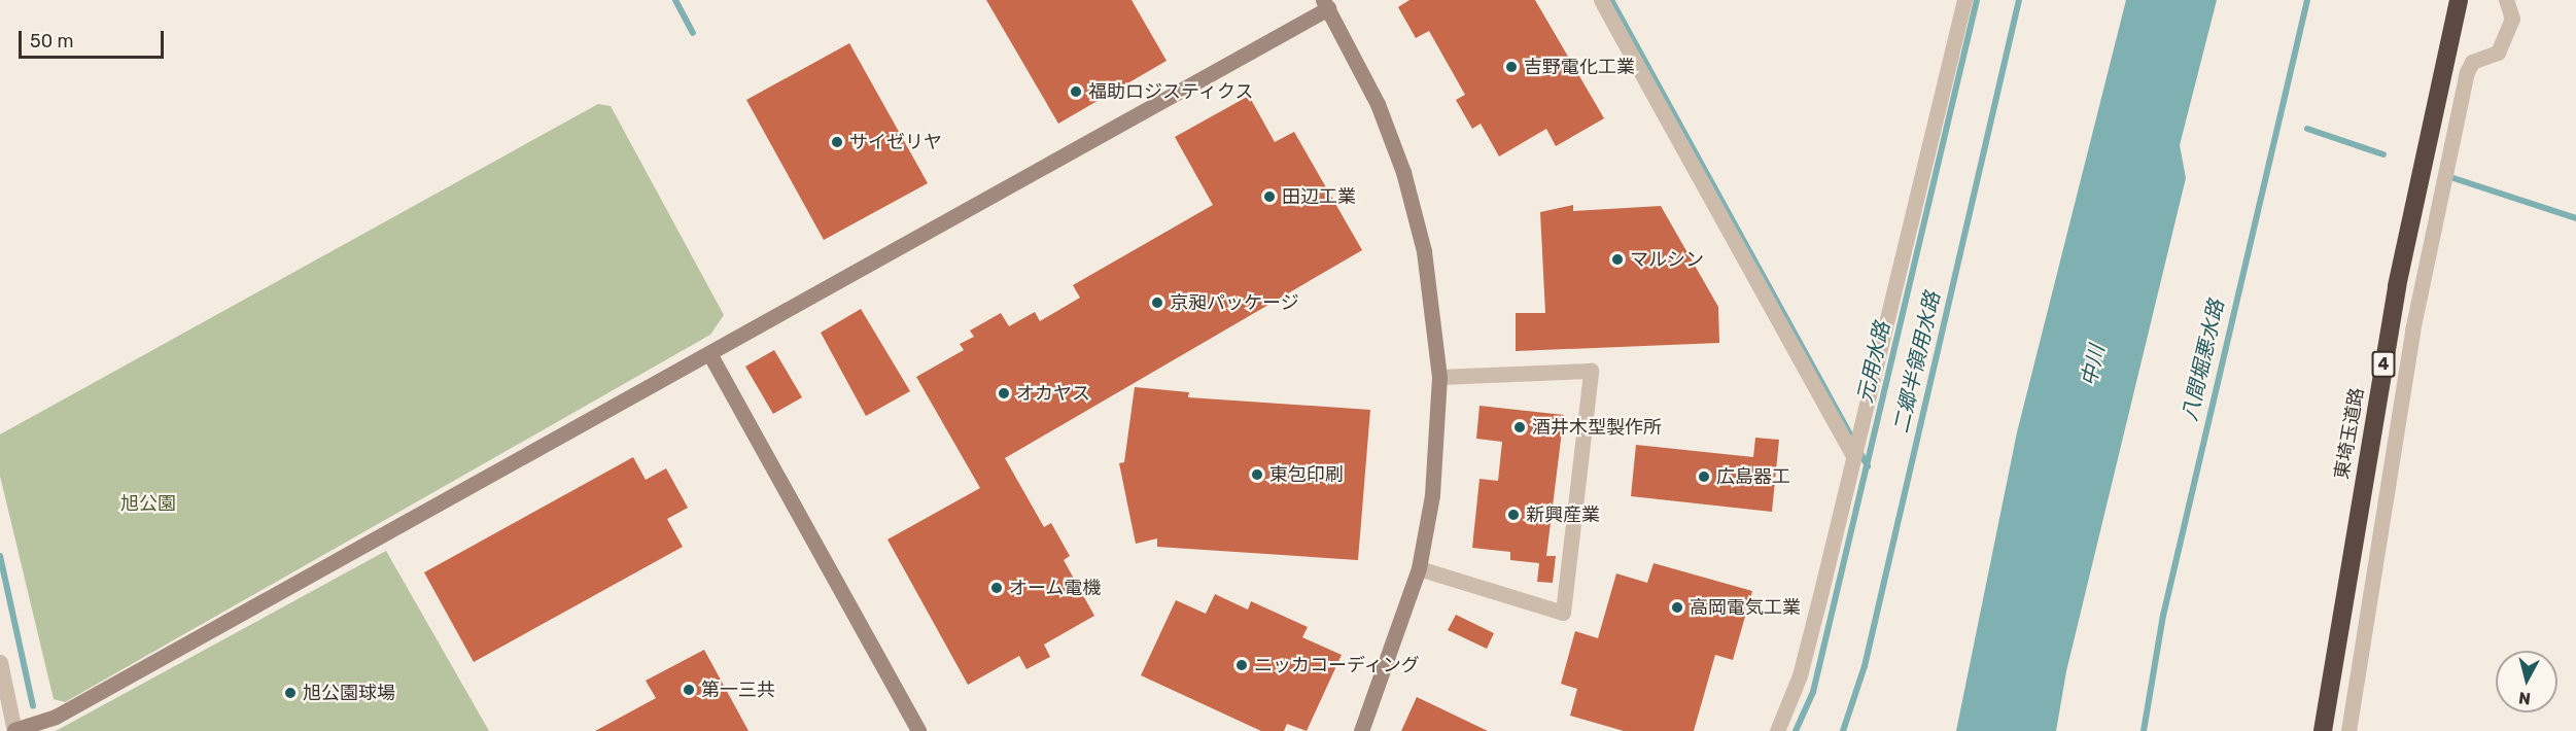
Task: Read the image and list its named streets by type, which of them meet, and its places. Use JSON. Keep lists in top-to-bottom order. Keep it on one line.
{"streets":{"highway":["4","東埼玉道路"]},"water":["八間堀悪水路","元用水路","二郷半領用水路","中川"],"parks":["旭公園"],"places":["吉野電化工業","福助ロジスティクス","サイゼリヤ","田辺工業","マルシン","京昶パッケージ","オカヤス","酒井木型製作所","東包印刷","広島器工","新興産業","オーム電機","高岡電気工業","ニッカコーディング","第一三共","旭公園球場"],"scale_bar":"50 m","north":"bottom"}
